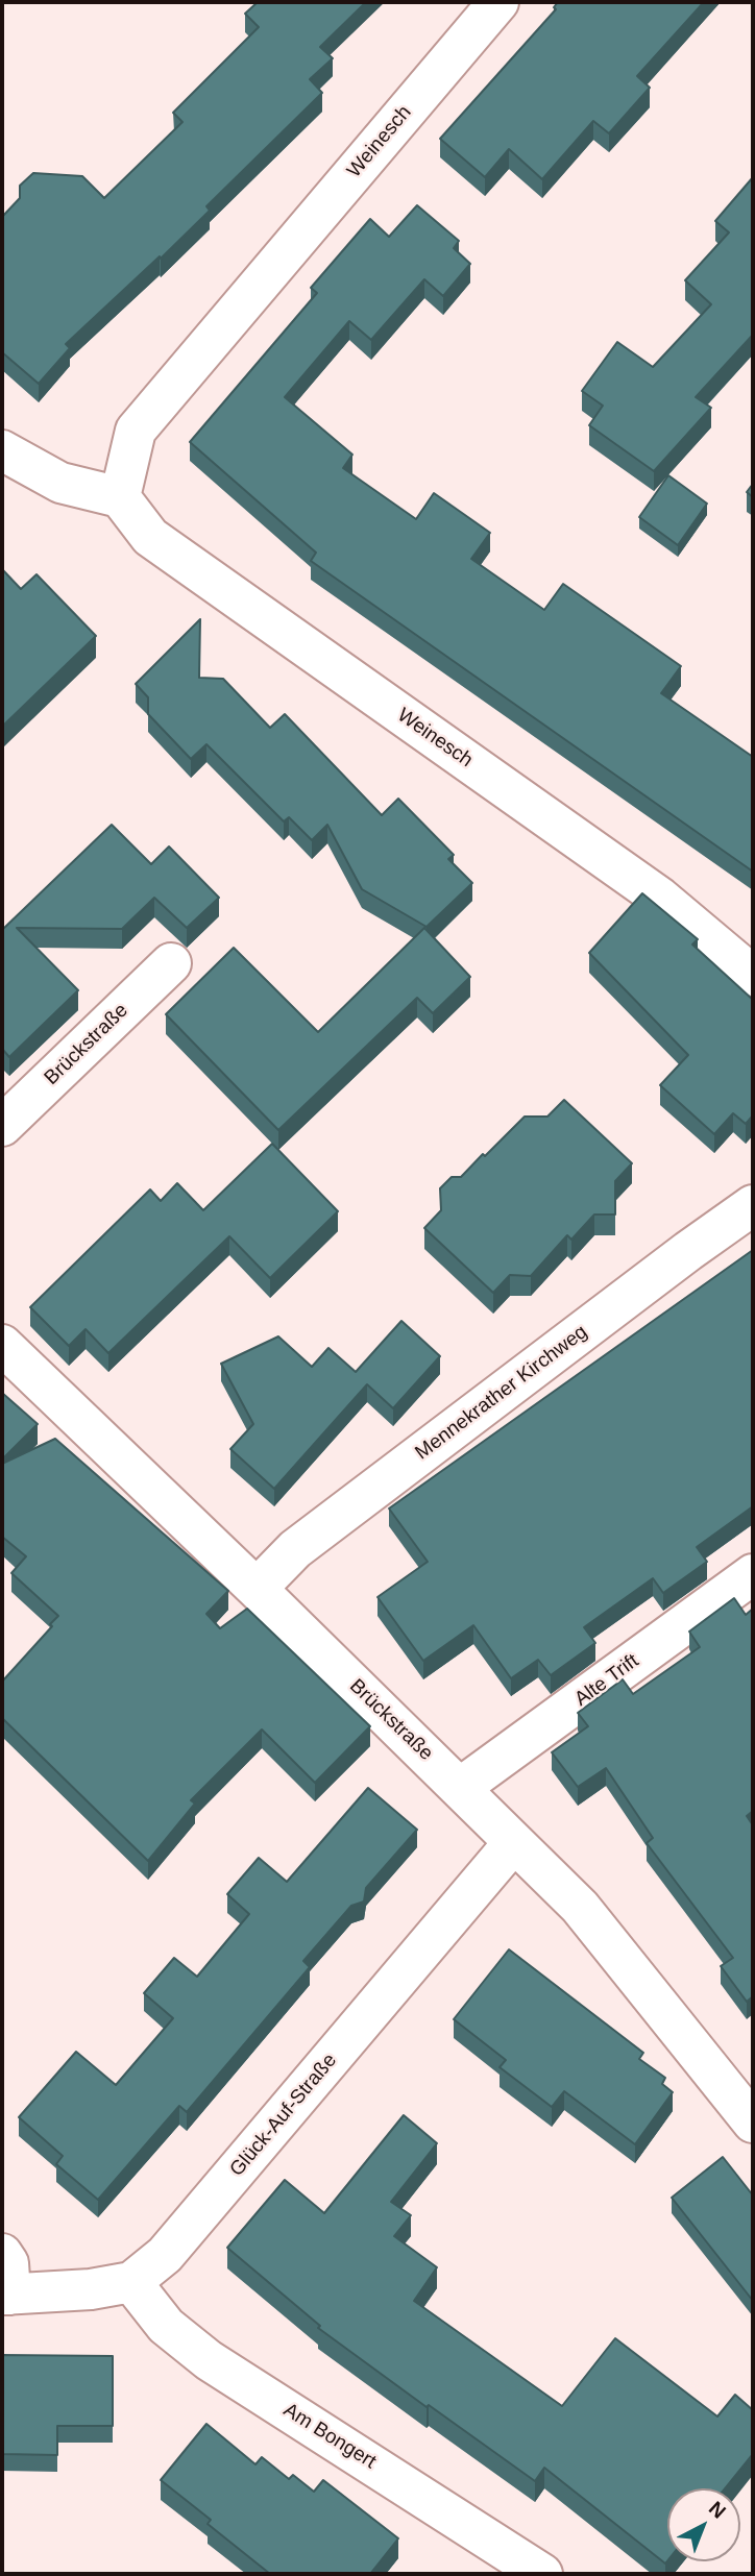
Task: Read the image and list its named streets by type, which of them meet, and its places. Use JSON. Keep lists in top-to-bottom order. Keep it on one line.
{"streets":{"street":["Weinesch","Brückstraße","Mennekrather Kirchweg","Alte Trift","Glück-Auf-Straße","Am Bongert"]},"crossings":[["Brückstraße","Mennekrather Kirchweg"],["Brückstraße","Alte Trift"],["Brückstraße","Glück-Auf-Straße"],["Glück-Auf-Straße","Am Bongert"]],"north":"top right"}
